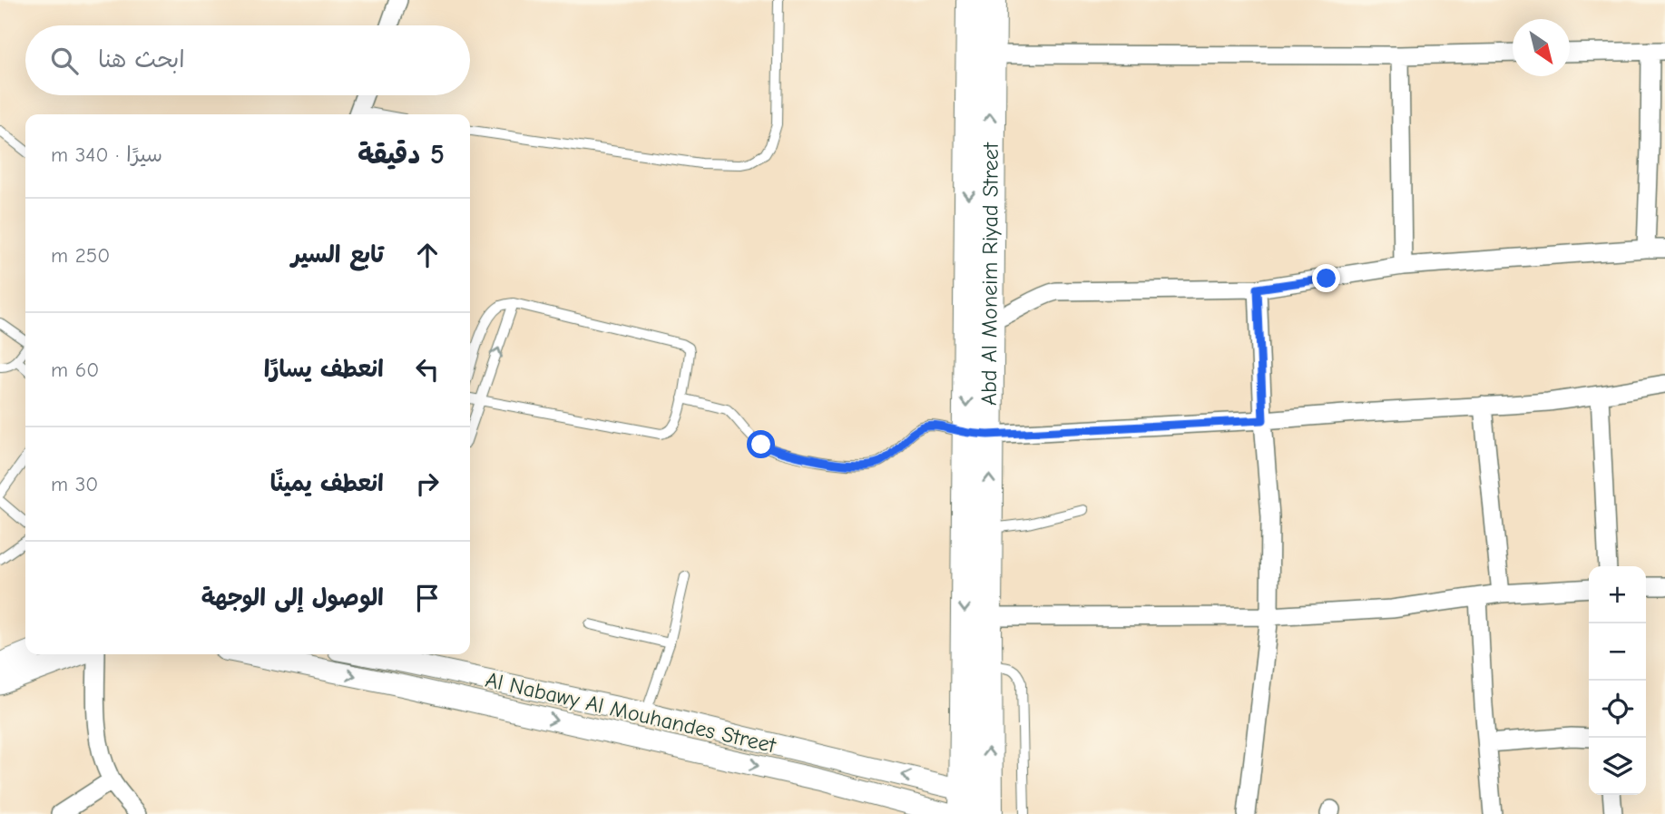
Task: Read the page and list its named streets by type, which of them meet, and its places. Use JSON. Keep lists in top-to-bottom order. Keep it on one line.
{"streets":{"highway":["Abd Al Moneim Riyad Street"],"street":["Al Nabawy Al Mouhandes Street"]},"crossings":[["Abd Al Moneim Riyad Street","Al Nabawy Al Mouhandes Street"]],"north":"bottom right","page":{"search":"ابحث هنا","heading":["5 دقيقة","سيرًا · 340 m"],"list":[["تابع السير","250 m"],["انعطف يسارًا","60 m"],["انعطف يمينًا","30 m"],"الوصول إلى الوجهة"],"map_buttons":["+","−"]}}
